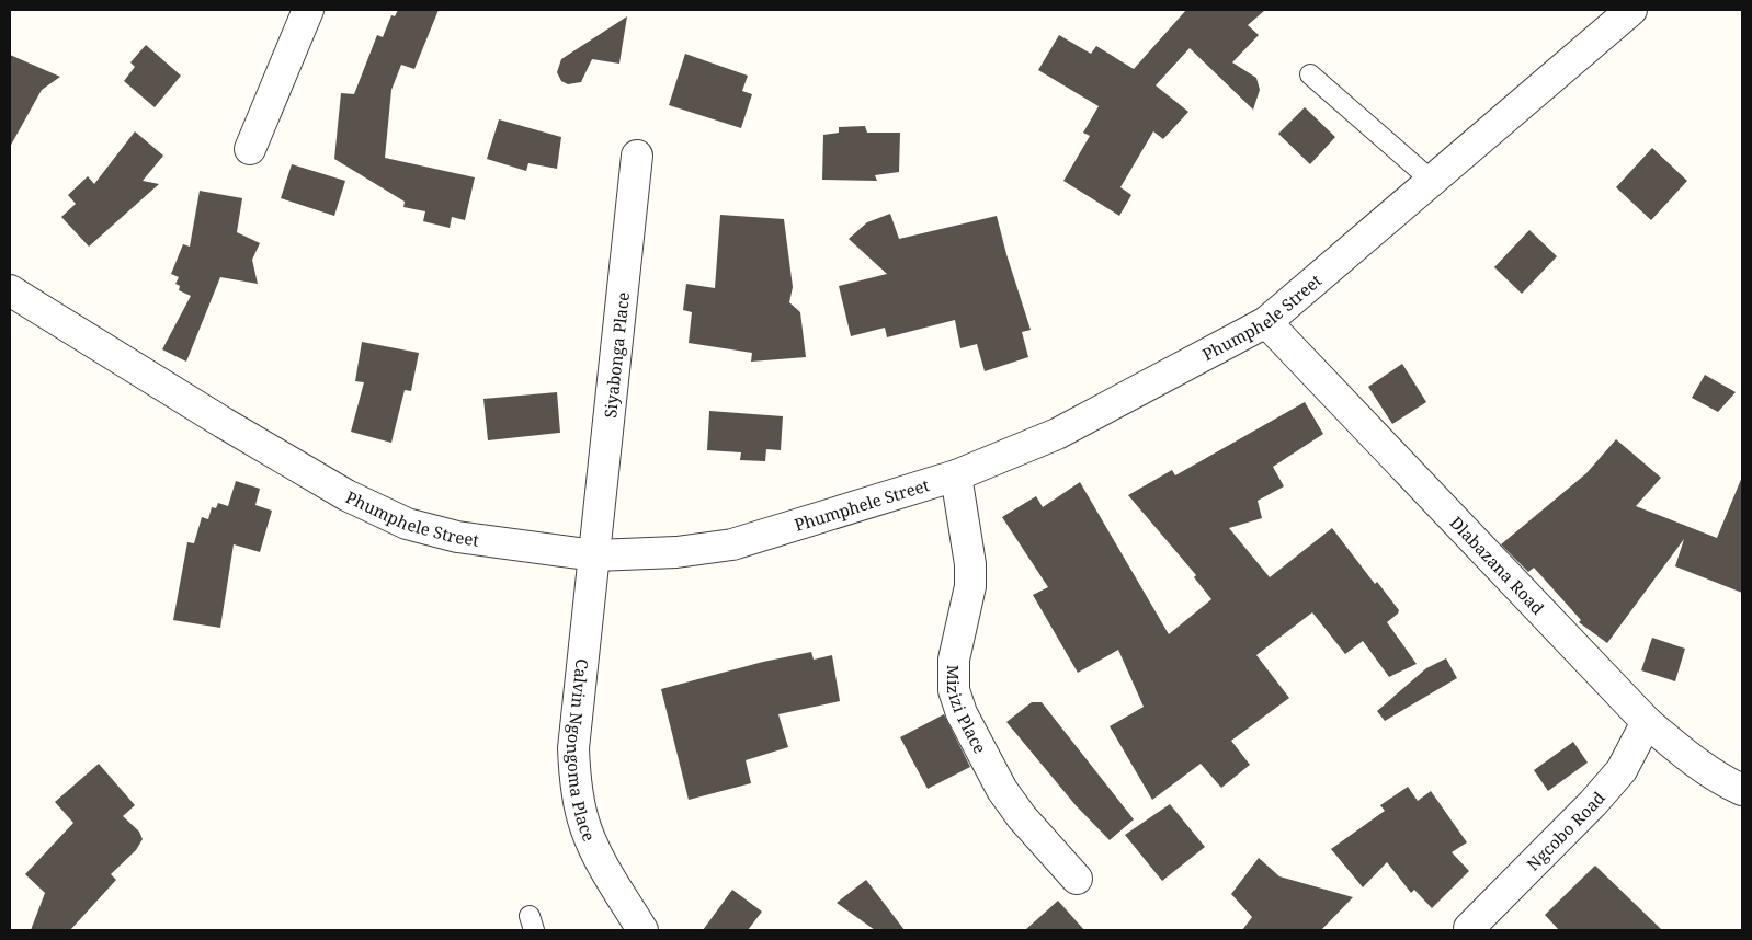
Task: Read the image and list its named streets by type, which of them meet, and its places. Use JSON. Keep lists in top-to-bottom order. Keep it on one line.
{"streets":{"street":["Phumphele Street","Siyabonga Place","Dlabazana Road","Mizizi Place","Calvin Ngongoma Place","Ngcobo Road"]},"crossings":[["Phumphele Street","Siyabonga Place"],["Phumphele Street","Dlabazana Road"],["Phumphele Street","Mizizi Place"],["Phumphele Street","Calvin Ngongoma Place"],["Siyabonga Place","Calvin Ngongoma Place"],["Dlabazana Road","Ngcobo Road"]]}
